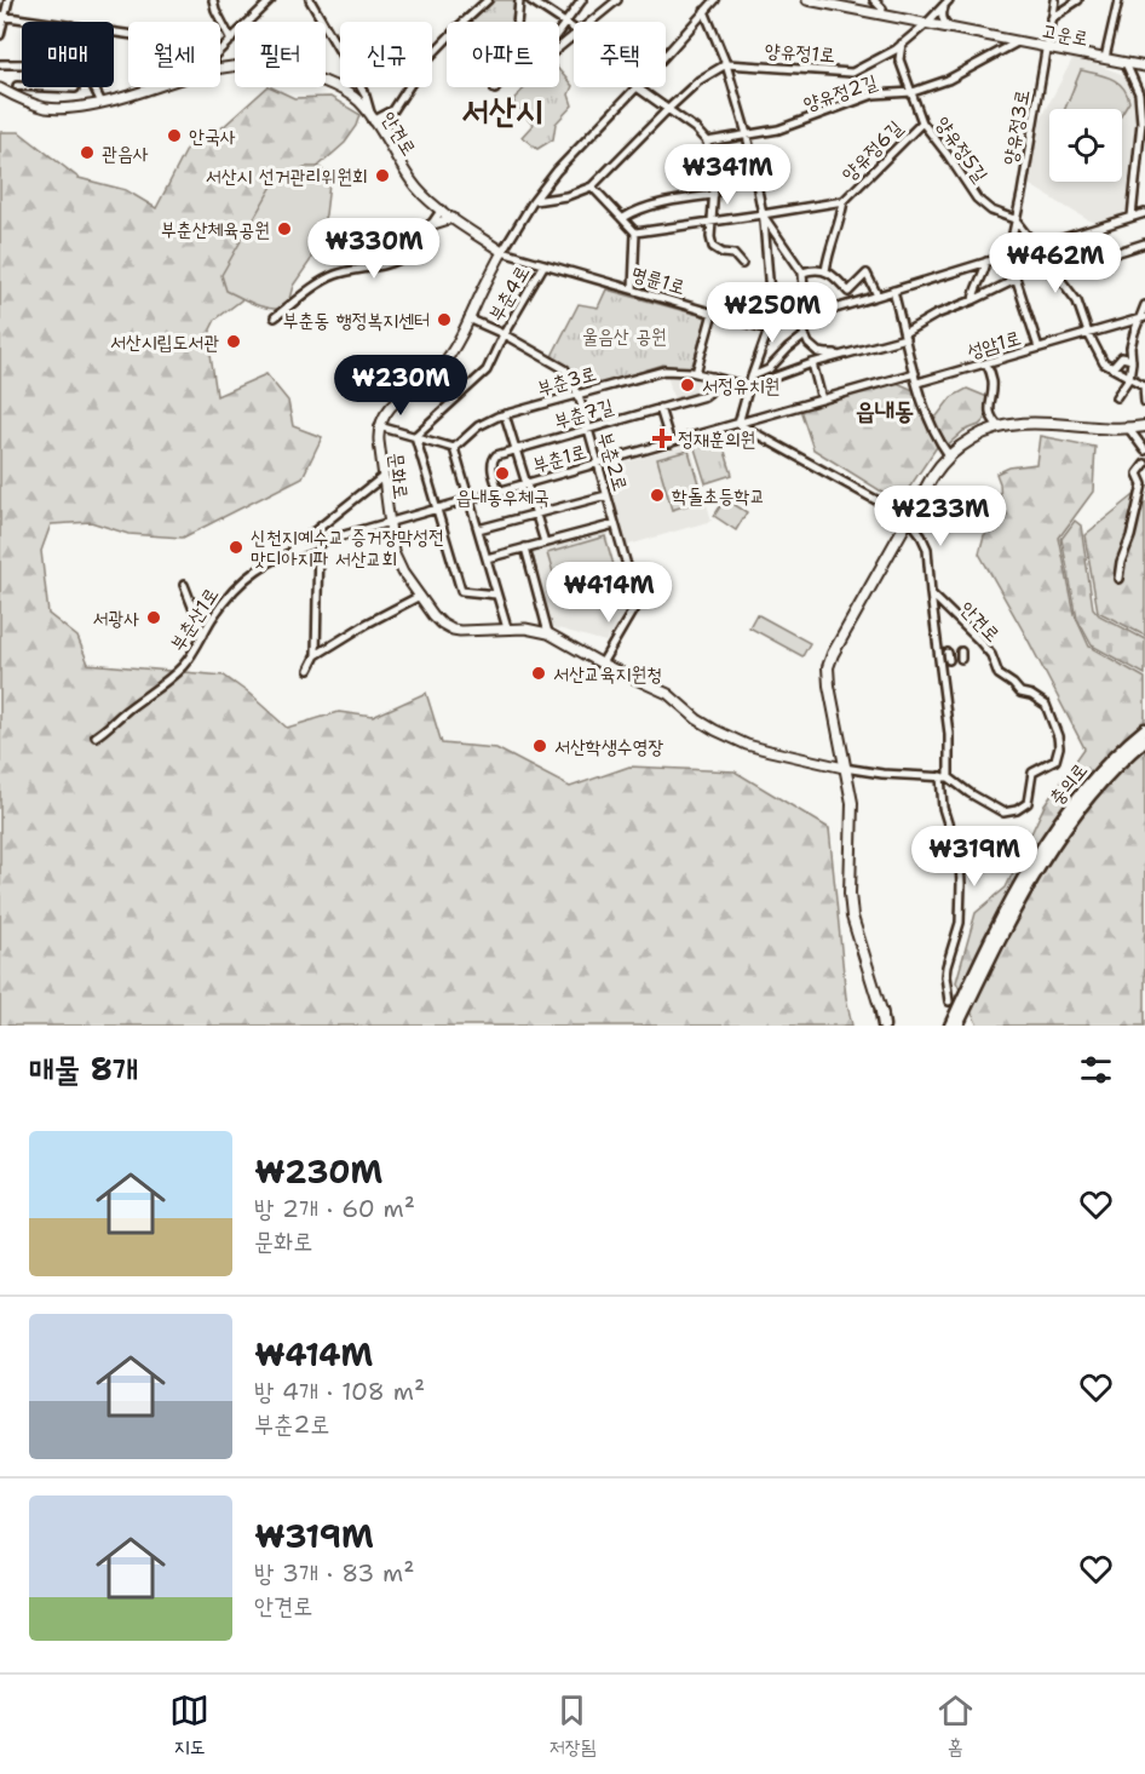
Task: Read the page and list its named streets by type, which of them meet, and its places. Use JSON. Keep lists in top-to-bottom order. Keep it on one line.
{"streets":{"highway":["충의로"],"street":["고운로","양유정1로","양유정2길","양유정3로","안견로","양유정5길","양유정6길","명륜1로","부춘4로","성암1로","부춘3로","부춘7길","부춘1로","부춘2로","문화로","부춘산1로"]},"crossings":[["고운로","양유정1로"],["고운로","양유정2길"],["고운로","양유정3로"],["양유정1로","양유정5길"],["양유정2길","양유정5길"],["양유정3로","양유정5길"],["안견로","명륜1로"],["안견로","문화로"],["양유정5길","양유정6길"],["명륜1로","부춘4로"],["명륜1로","문화로"],["부춘4로","부춘2로"],["부춘3로","부춘7길"],["부춘3로","부춘2로"],["부춘7길","부춘1로"],["부춘7길","부춘2로"],["부춘1로","부춘2로"],["부춘1로","문화로"],["부춘1로","부춘산1로"],["부춘2로","문화로"],["문화로","부춘산1로"]],"districts":["서산시","읍내동"],"parks":["울음산 공원"],"places":{"other":["안국사","관음사","서산시 선거관리위원회","부춘산체육공원","부춘동 행정복지센터","서산시립도서관","서정유치원","읍내동우체국","학돌초등학교","신천지예수교 증거장막성전 맛디아지파 서산교회","서광사","서산교육지원청","서산학생수영장"],"health":["정재훈의원"]},"page":{"chip":["매매","월세","필터","신규","아파트","주택"],"price":["₩341M","₩330M","₩462M","₩250M","₩230M","₩233M","₩414M","₩319M"],"heading":"매물 8개","list":[{"name":"₩230M","note":"방 2개 · 60 m² · 문화로"},{"name":"₩414M","note":"방 4개 · 108 m² · 부춘2로"},{"name":"₩319M","note":"방 3개 · 83 m² · 안견로"}],"tabs":["지도","저장됨","홈"]}}
